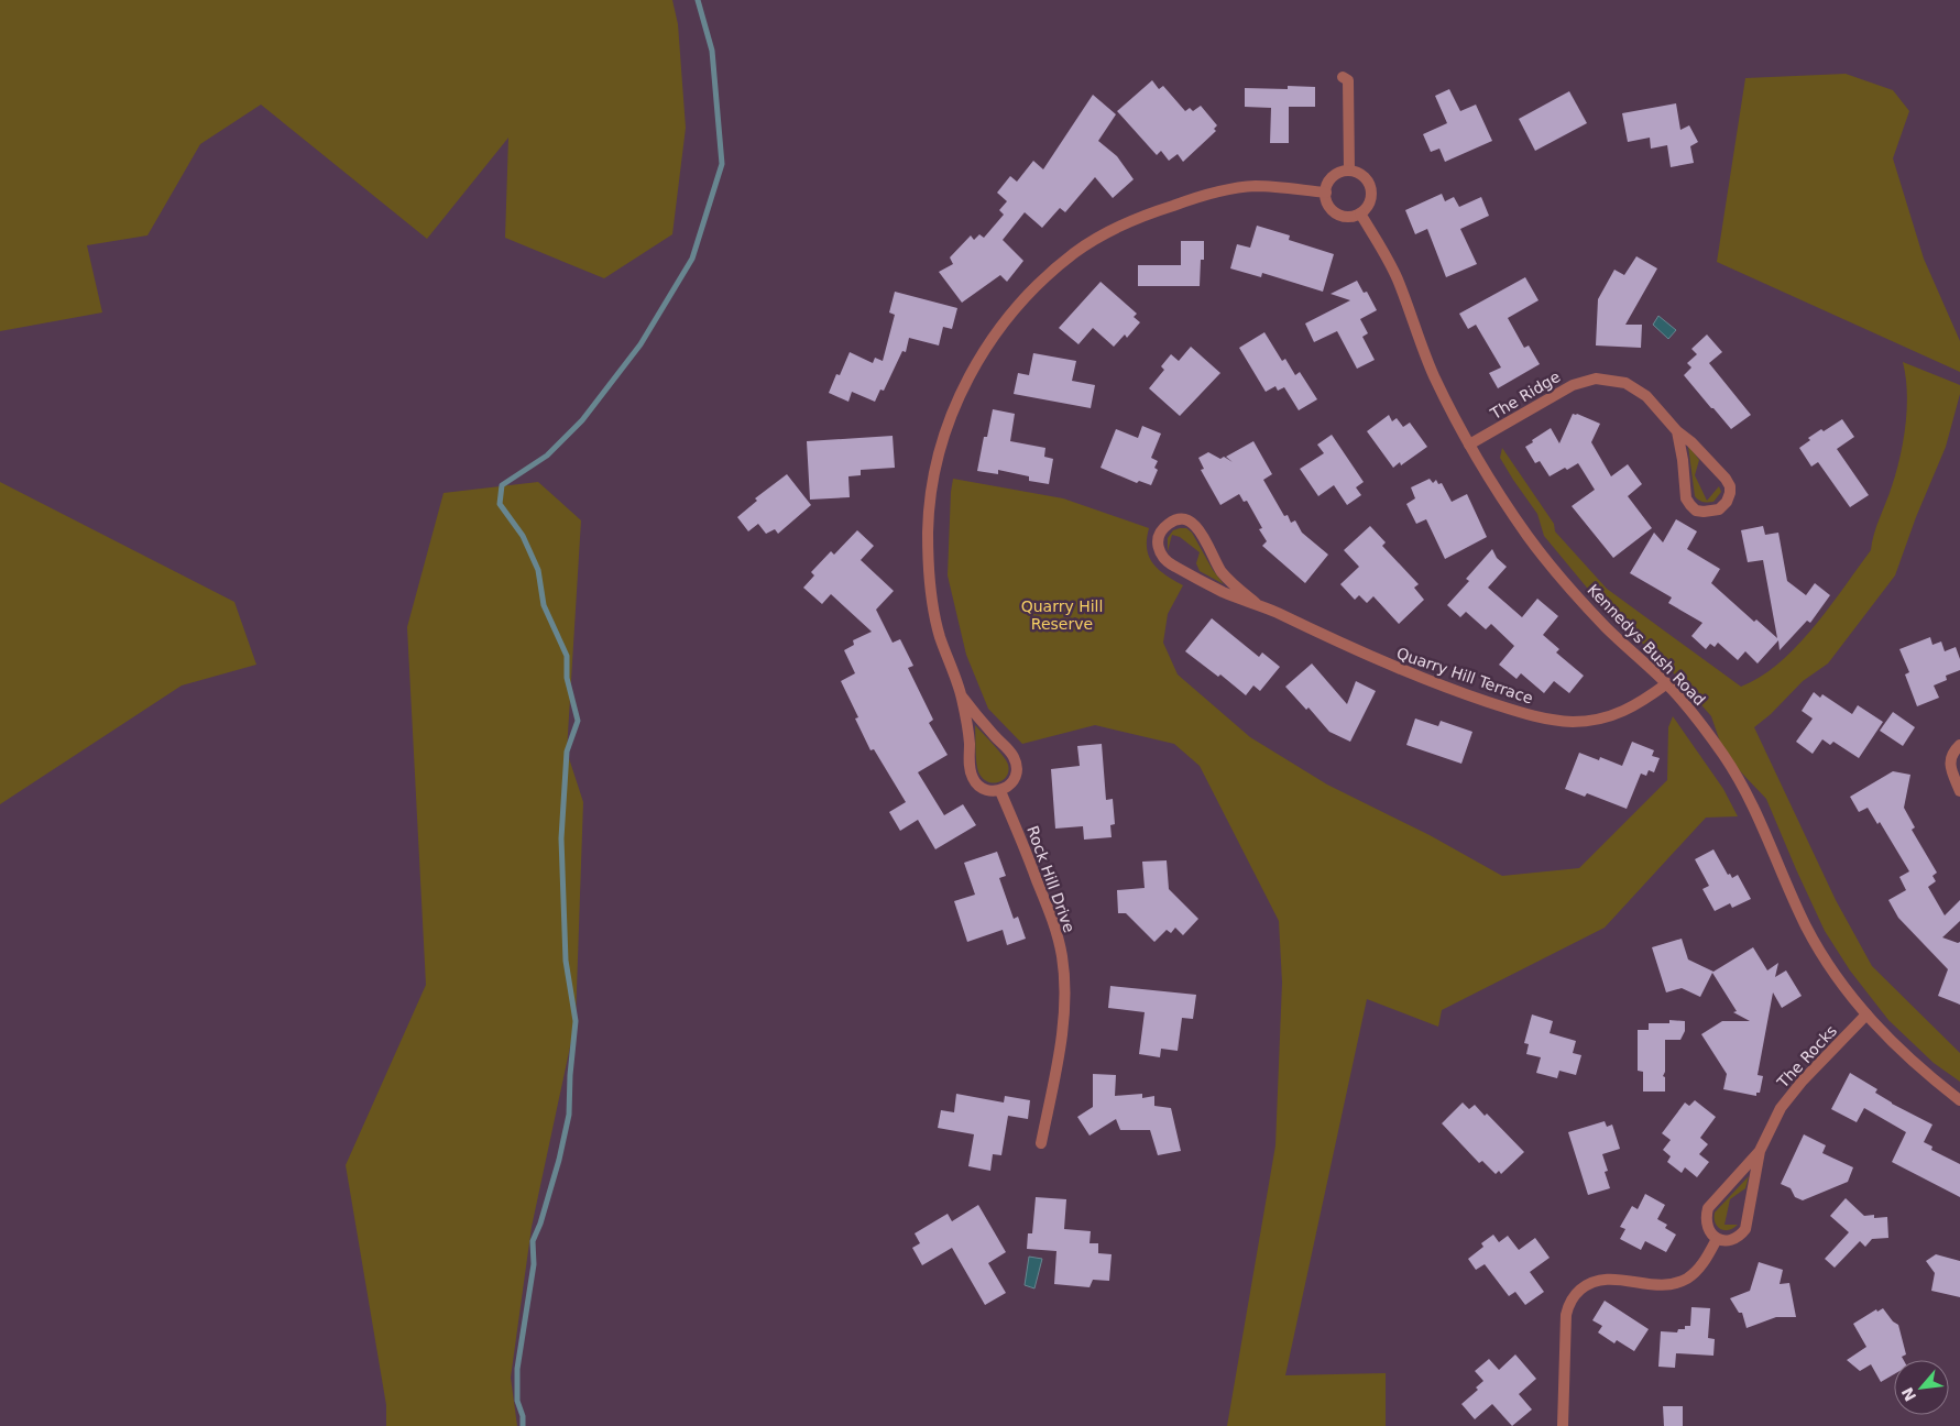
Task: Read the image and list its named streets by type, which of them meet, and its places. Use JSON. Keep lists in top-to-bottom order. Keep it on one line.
{"streets":{"street":["The Ridge","Kennedys Bush Road","Quarry Hill Terrace","Rock Hill Drive","The Rocks"]},"crossings":[["The Ridge","Kennedys Bush Road"],["Kennedys Bush Road","Quarry Hill Terrace"],["Kennedys Bush Road","The Rocks"]],"parks":["Quarry Hill Reserve"],"north":"bottom left"}
